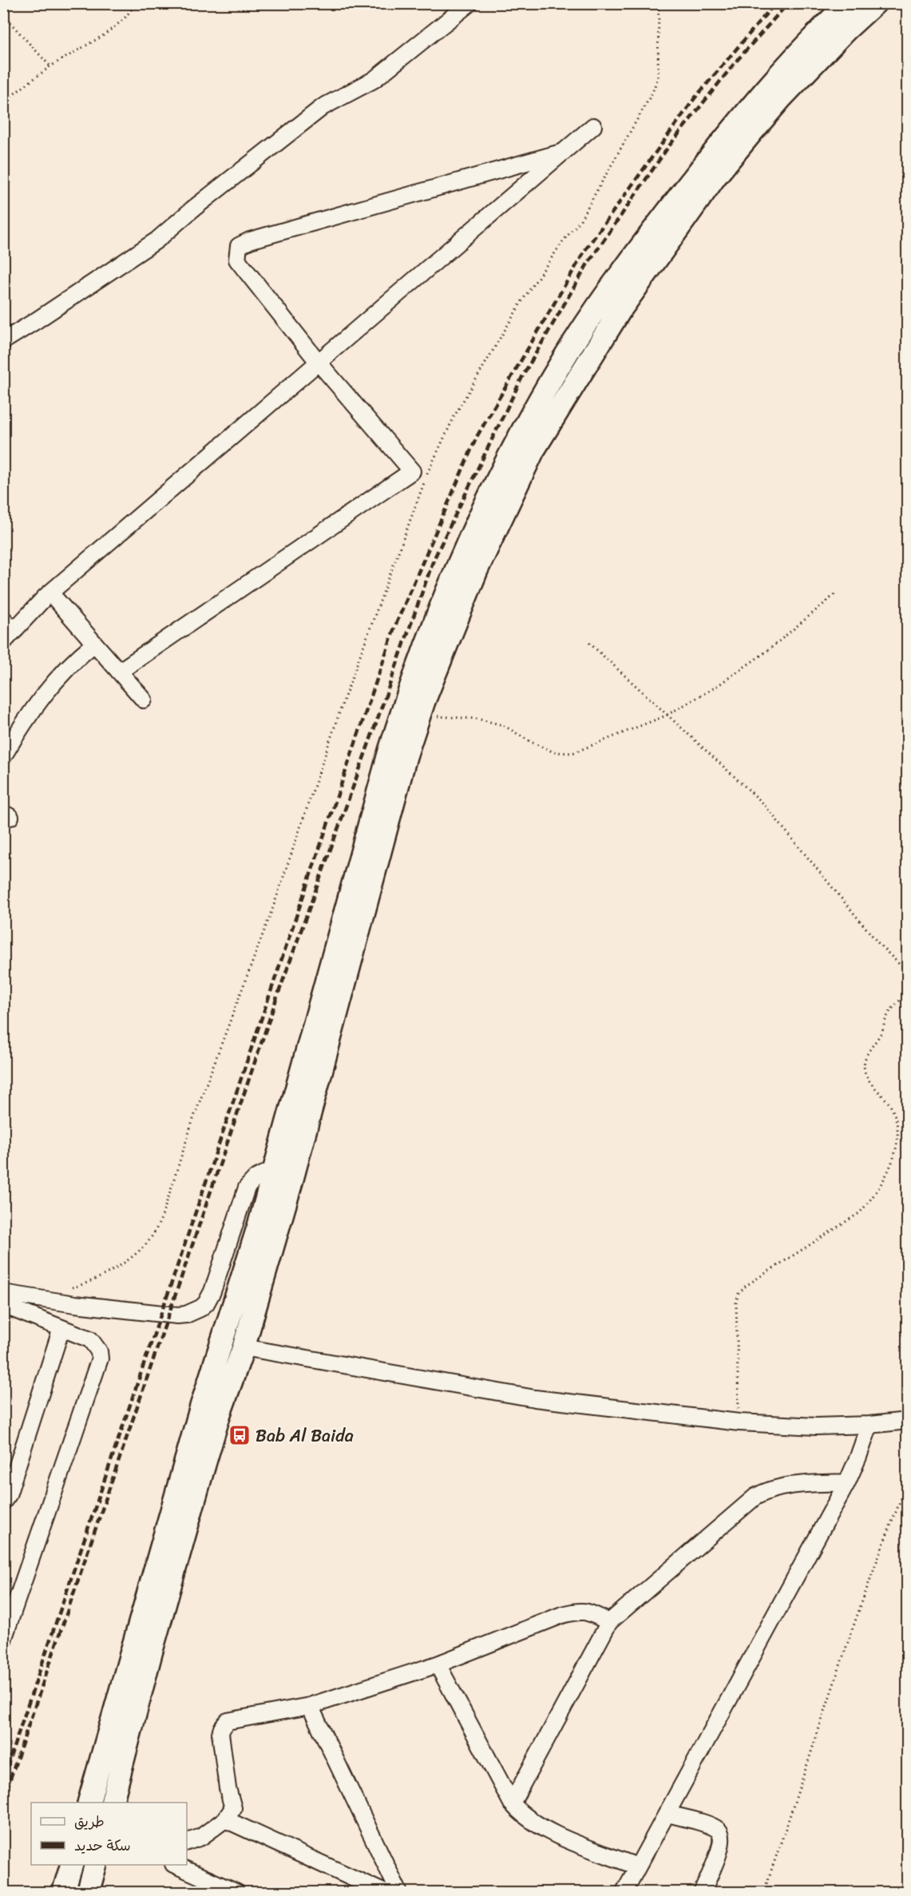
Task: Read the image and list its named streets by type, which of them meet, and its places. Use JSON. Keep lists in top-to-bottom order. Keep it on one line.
{"places":{"bus stop":["Bab Al Baida"]},"legend":["طريق","سكة حديد"]}
